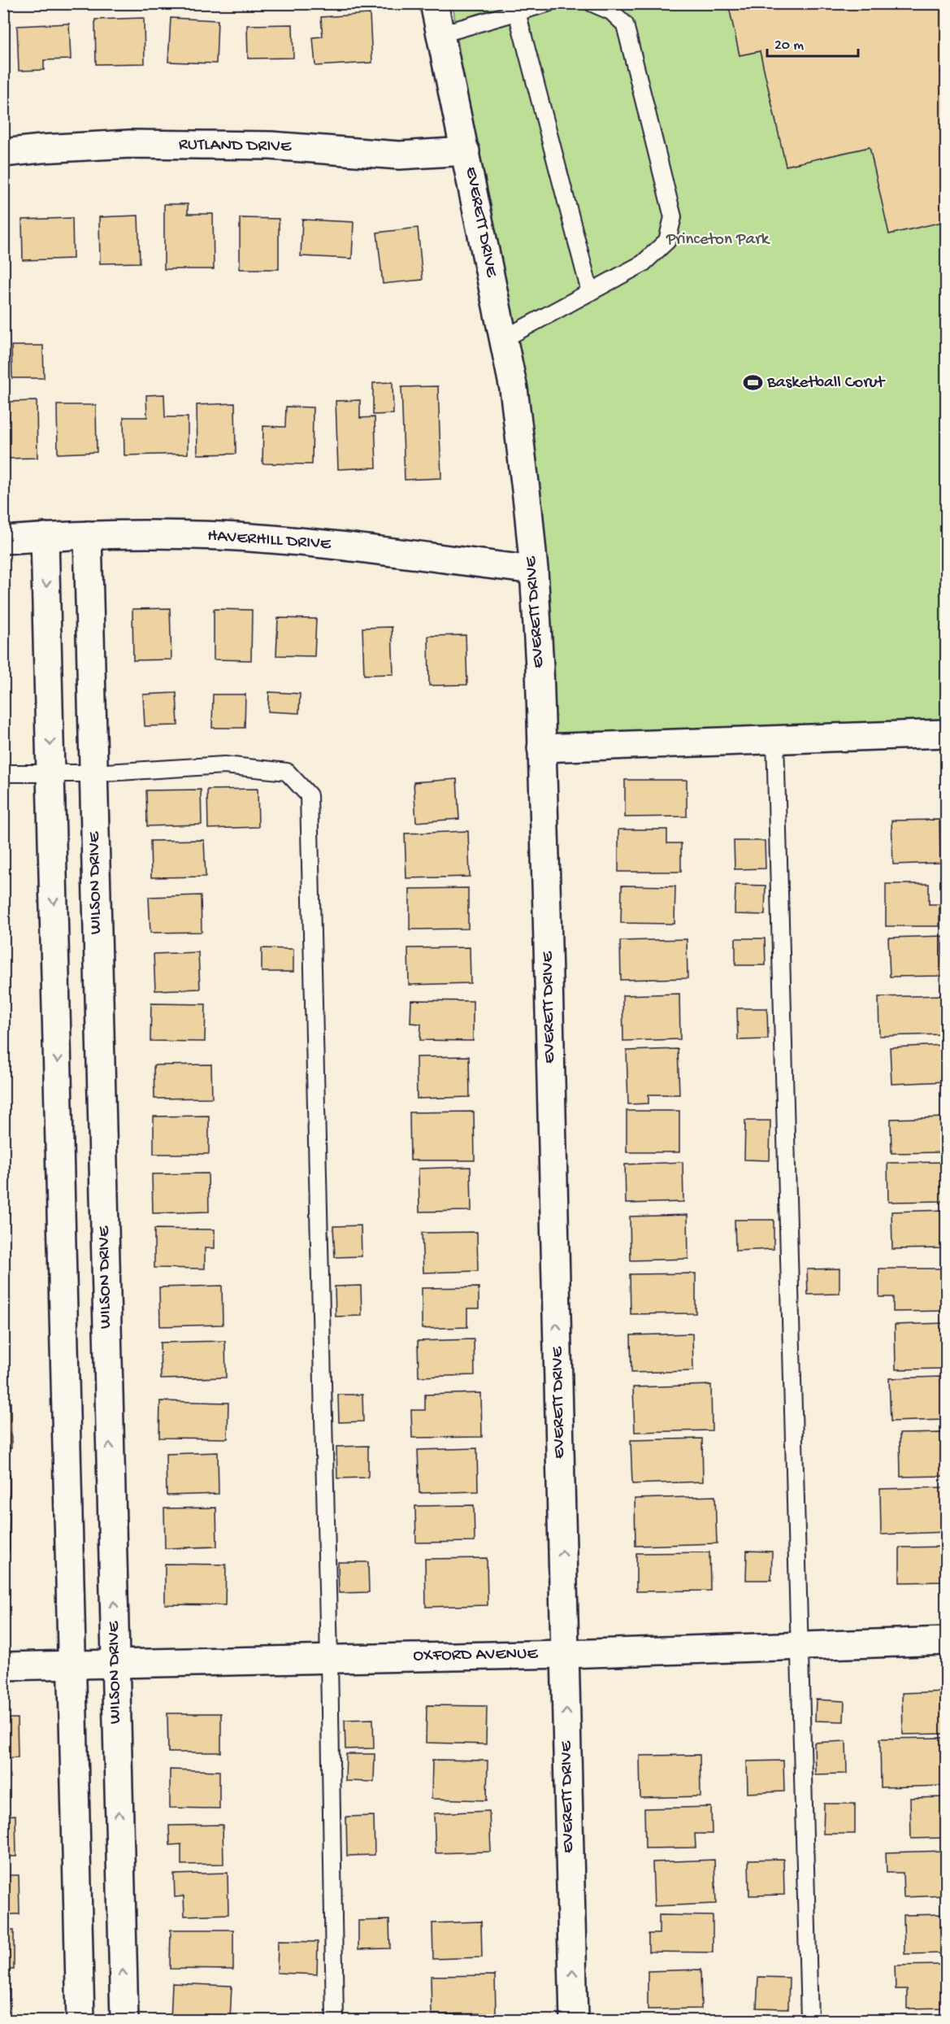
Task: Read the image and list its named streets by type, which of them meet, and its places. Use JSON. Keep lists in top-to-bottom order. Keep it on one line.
{"streets":{"street":["RUTLAND DRIVE","EVERETT DRIVE","HAVERHILL DRIVE","WILSON DRIVE","OXFORD AVENUE"]},"crossings":[["RUTLAND DRIVE","EVERETT DRIVE"],["EVERETT DRIVE","HAVERHILL DRIVE"],["EVERETT DRIVE","OXFORD AVENUE"],["HAVERHILL DRIVE","WILSON DRIVE"],["WILSON DRIVE","OXFORD AVENUE"]],"one_way":["EVERETT DRIVE"],"parks":["Princeton Park"],"places":{"sports":["Basketball Corut"]},"scale_bar":"20 m"}
